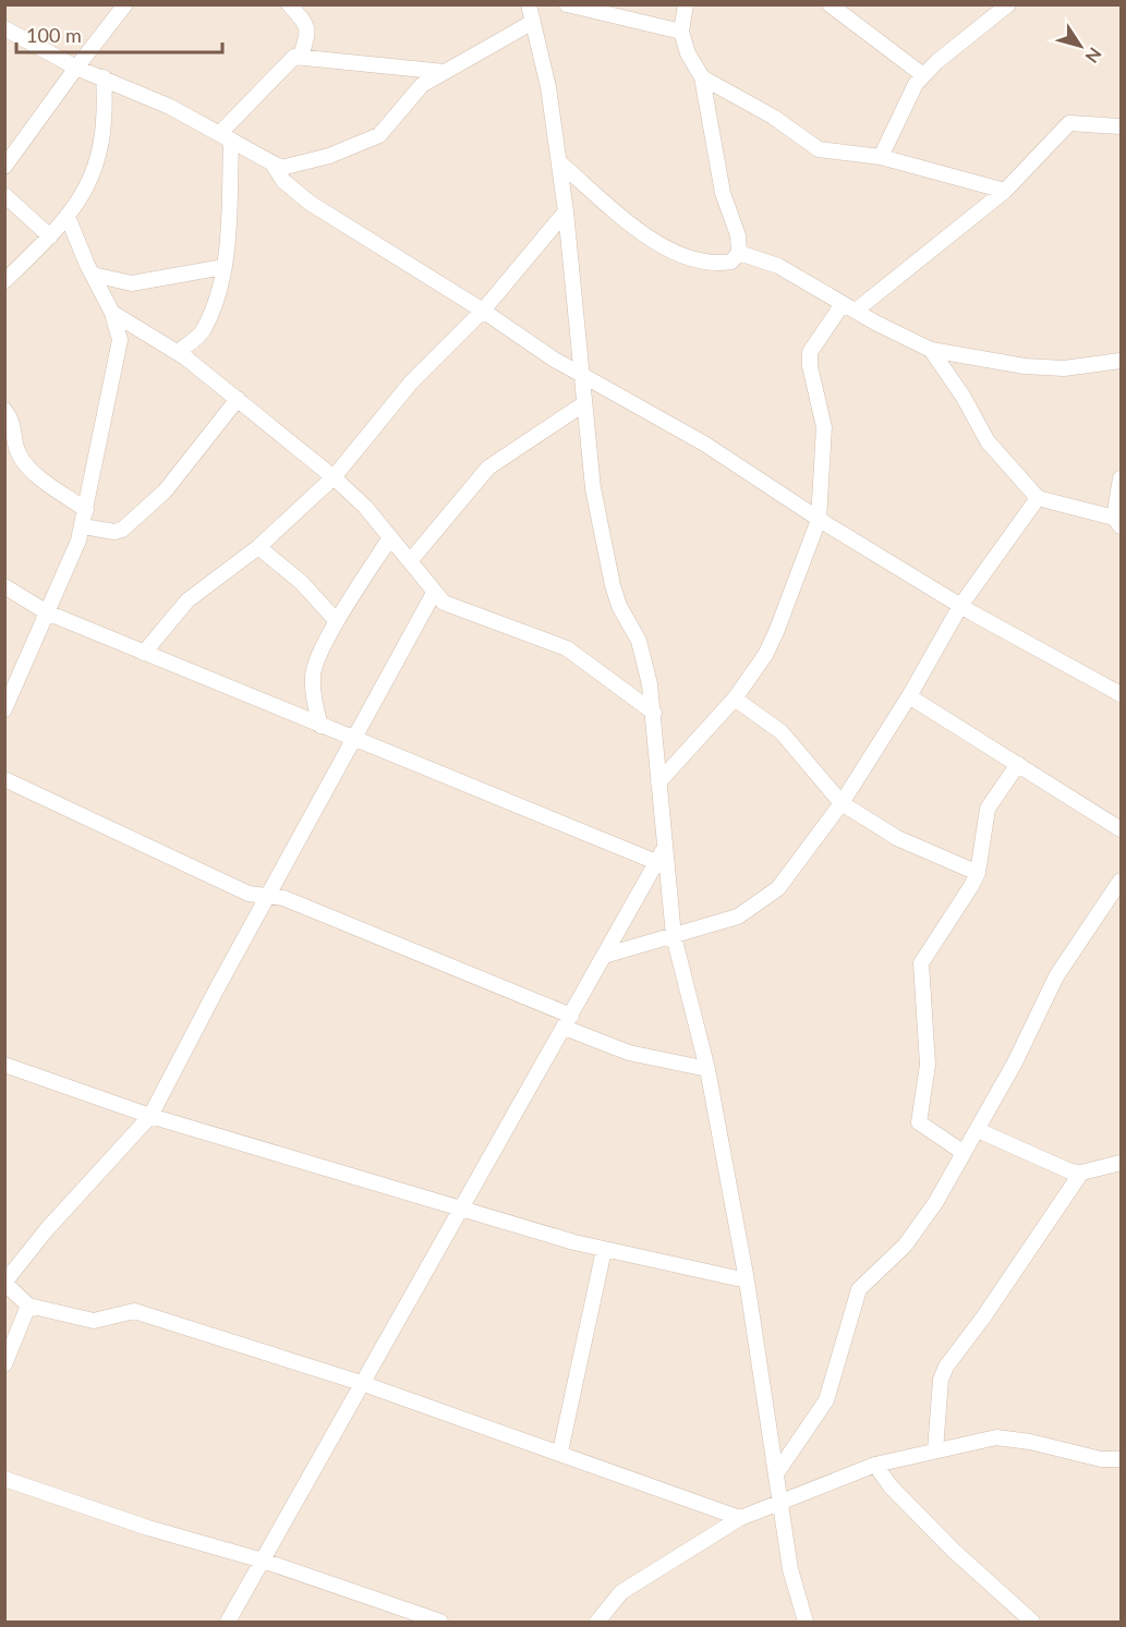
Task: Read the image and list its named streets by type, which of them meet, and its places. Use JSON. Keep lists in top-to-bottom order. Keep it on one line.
{"scale_bar":"100 m","north":"bottom right"}
